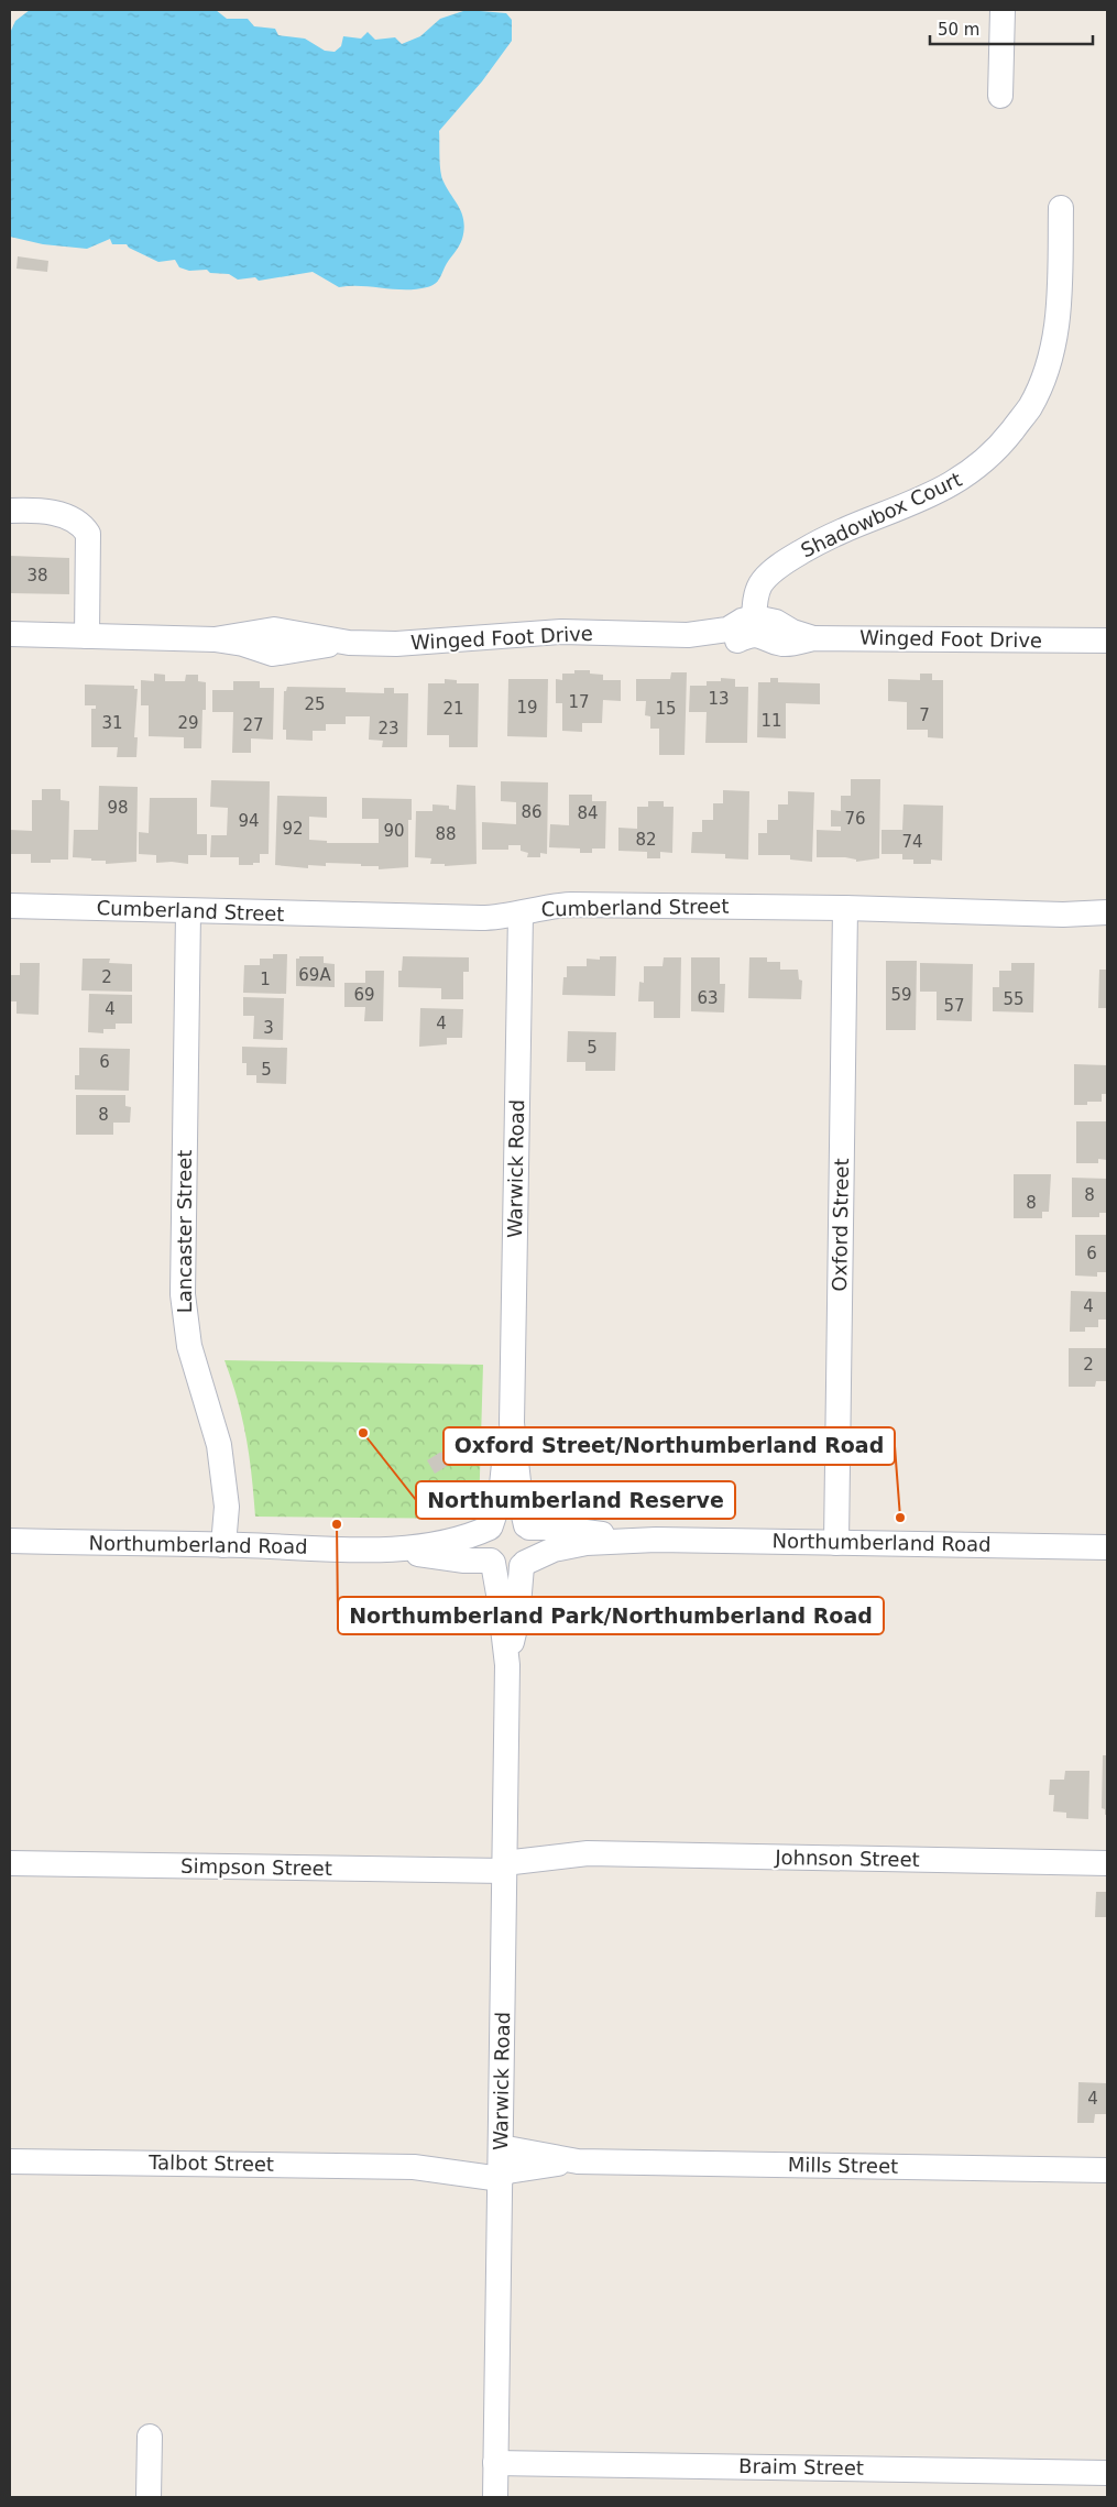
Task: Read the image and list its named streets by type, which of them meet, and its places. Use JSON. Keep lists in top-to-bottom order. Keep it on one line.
{"streets":{"street":["Shadowbox Court","Winged Foot Drive","Cumberland Street","Warwick Road","Oxford Street","Lancaster Street","Northumberland Road","Johnson Street","Simpson Street","Talbot Street","Mills Street","Braim Street"]},"crossings":[["Shadowbox Court","Winged Foot Drive"],["Cumberland Street","Warwick Road"],["Cumberland Street","Oxford Street"],["Cumberland Street","Lancaster Street"],["Warwick Road","Northumberland Road"],["Warwick Road","Johnson Street"],["Warwick Road","Simpson Street"],["Warwick Road","Talbot Street"],["Warwick Road","Mills Street"],["Warwick Road","Braim Street"],["Oxford Street","Northumberland Road"],["Lancaster Street","Northumberland Road"],["Johnson Street","Simpson Street"],["Talbot Street","Mills Street"]],"places":["Northumberland Reserve","Oxford Street/Northumberland Road","Northumberland Park/Northumberland Road"],"house_numbers":["38","13","17","25","19","21","15","7","11","31","29","27","23","98","86","84","76","94","92","90","88","82","74","69A","2","1","69","59","63","55","57","4","4","3","5","6","5","8","8","8","6","4","2","4"],"scale_bar":"50 m"}
